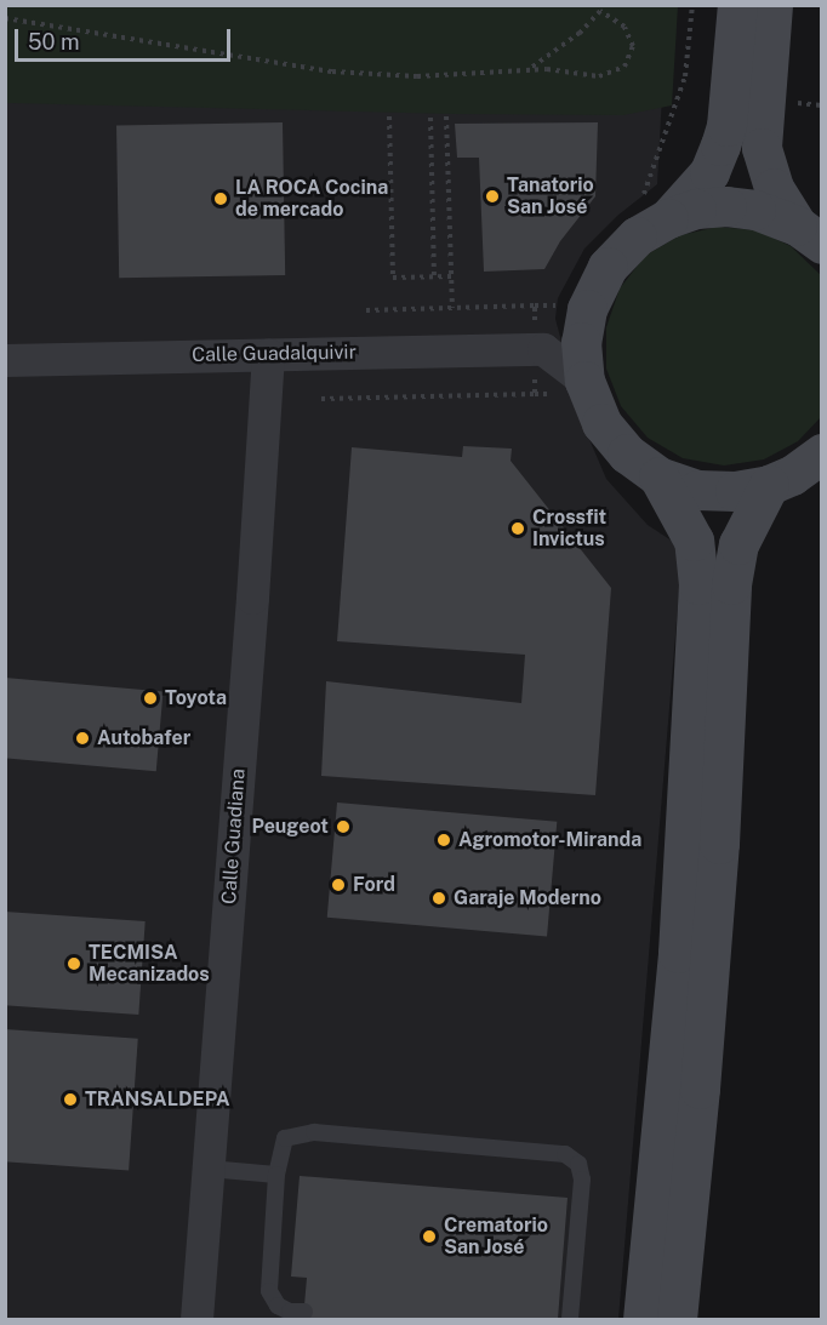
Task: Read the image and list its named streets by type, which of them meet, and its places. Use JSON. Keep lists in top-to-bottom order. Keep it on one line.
{"streets":{"street":["Calle Guadalquivir","Calle Guadiana"]},"crossings":[["Calle Guadalquivir","Calle Guadiana"]],"places":["Tanatorio San José","LA ROCA Cocina de mercado","Crossfit Invictus","Toyota","Autobafer","Peugeot","Agromotor-Miranda","Ford","Garaje Moderno","TECMISA Mecanizados","TRANSALDEPA","Crematorio San José"],"scale_bar":"50 m"}
